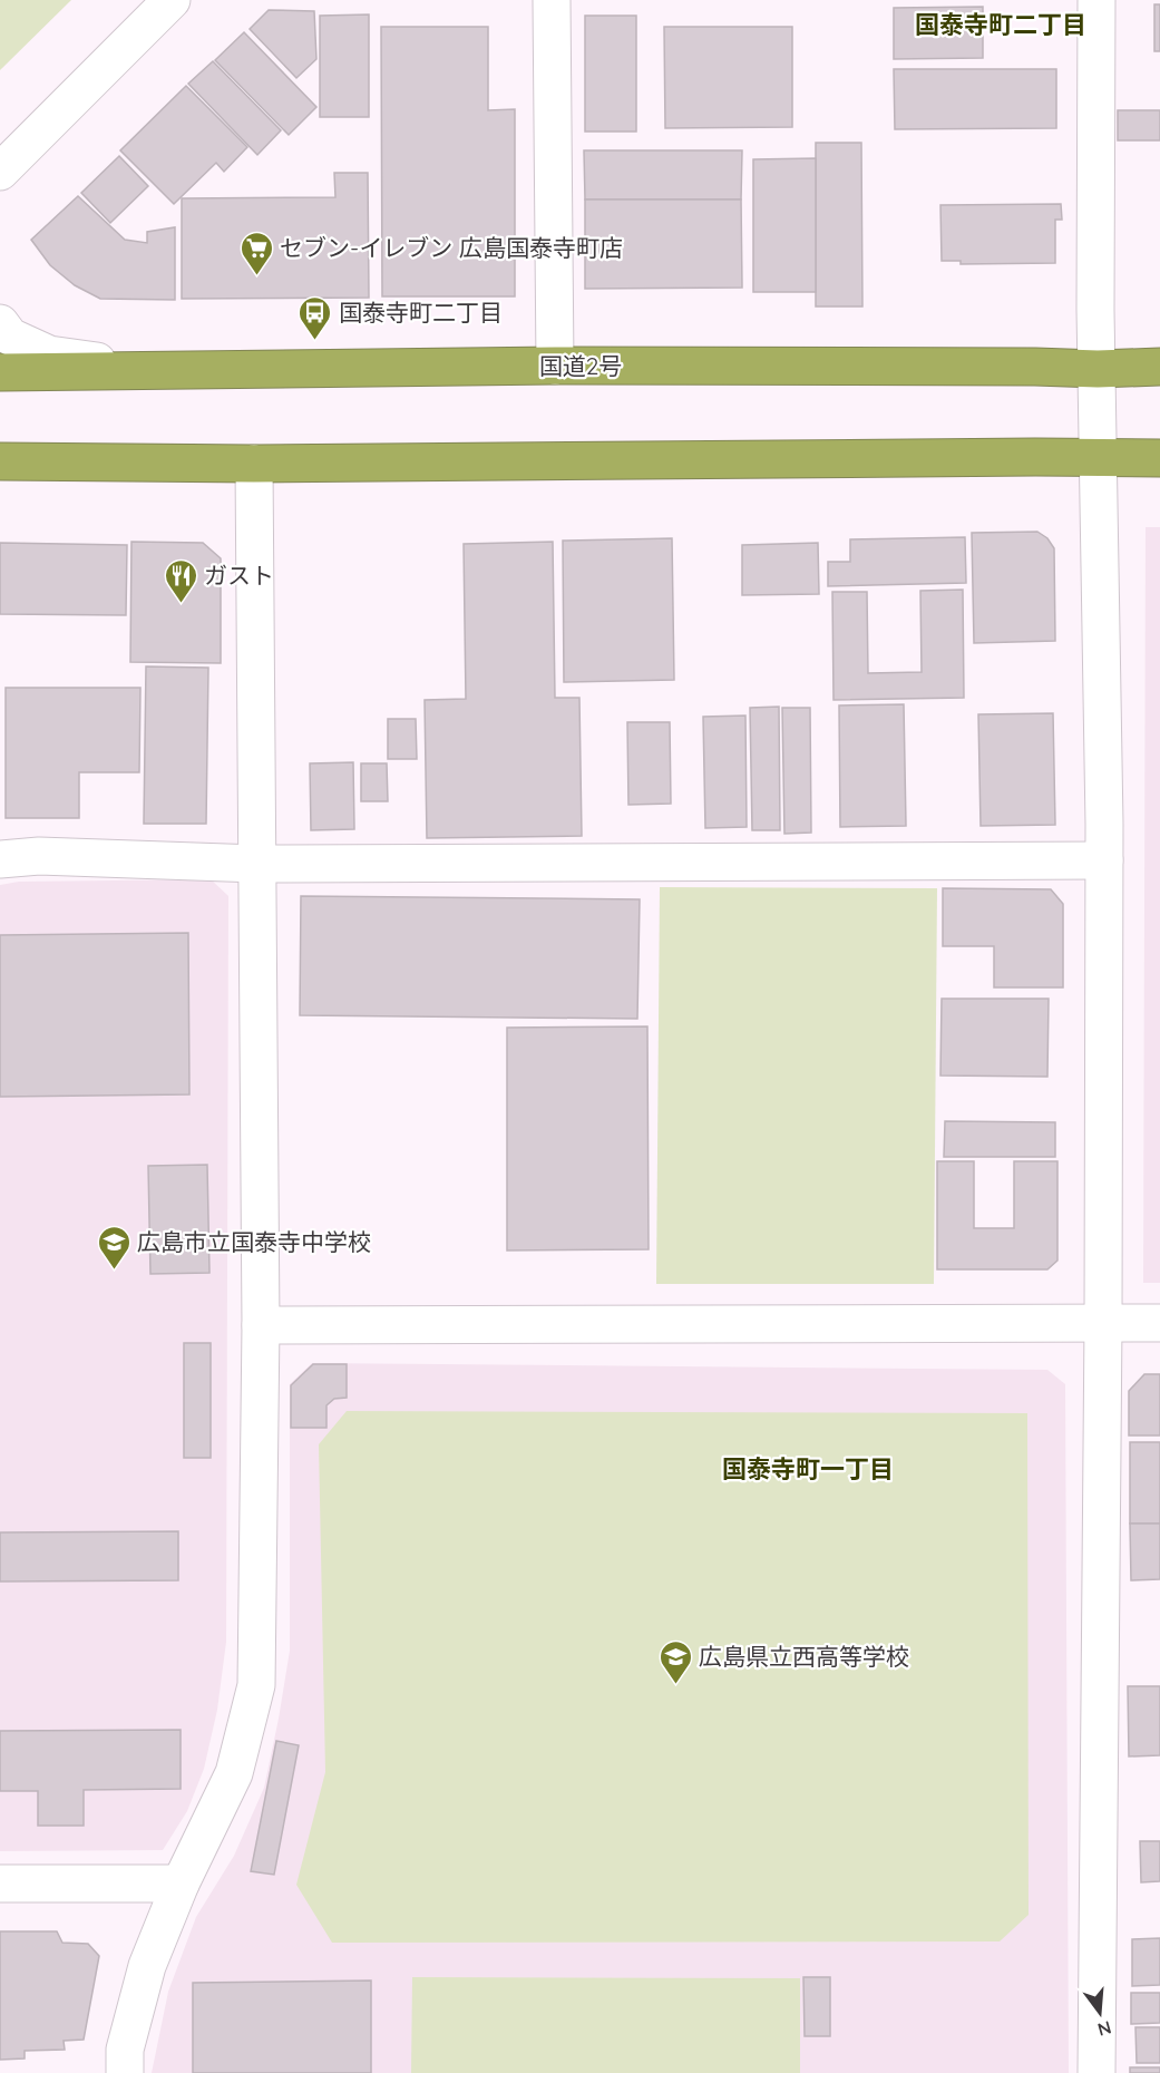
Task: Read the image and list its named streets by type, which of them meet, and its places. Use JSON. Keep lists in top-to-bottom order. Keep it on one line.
{"streets":{"highway":["国道2号"]},"districts":["国泰寺町二丁目","国泰寺町一丁目"],"places":{"supermarket":["セブン-イレブン 広島国泰寺町店"],"bus stop":["国泰寺町二丁目"],"restaurant":["ガスト"],"school or university":["広島市立国泰寺中学校","広島県立西高等学校"]},"north":"bottom"}
